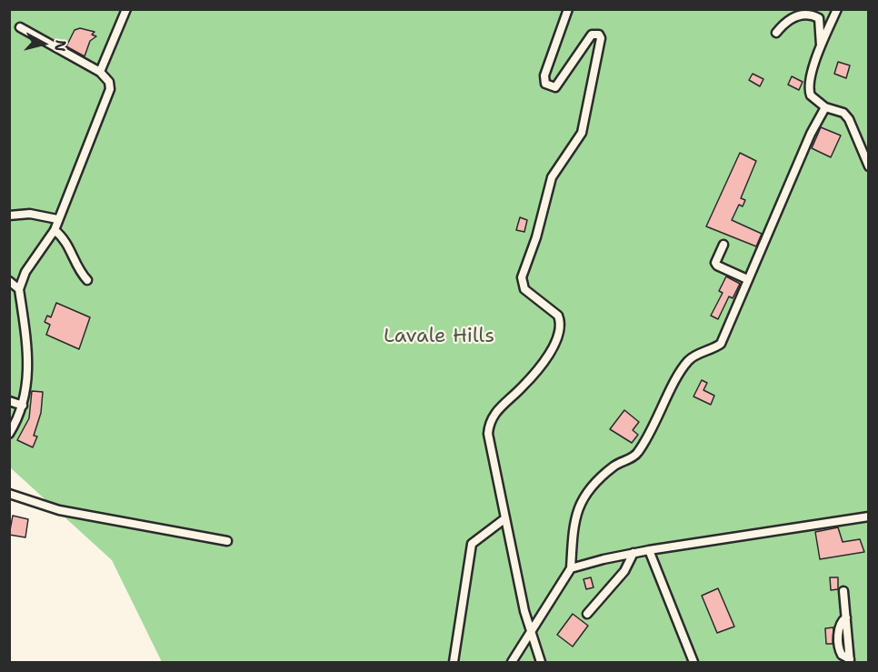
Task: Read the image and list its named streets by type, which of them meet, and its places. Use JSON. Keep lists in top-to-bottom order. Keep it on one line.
{"parks":["Lavale Hills"],"north":"right"}
